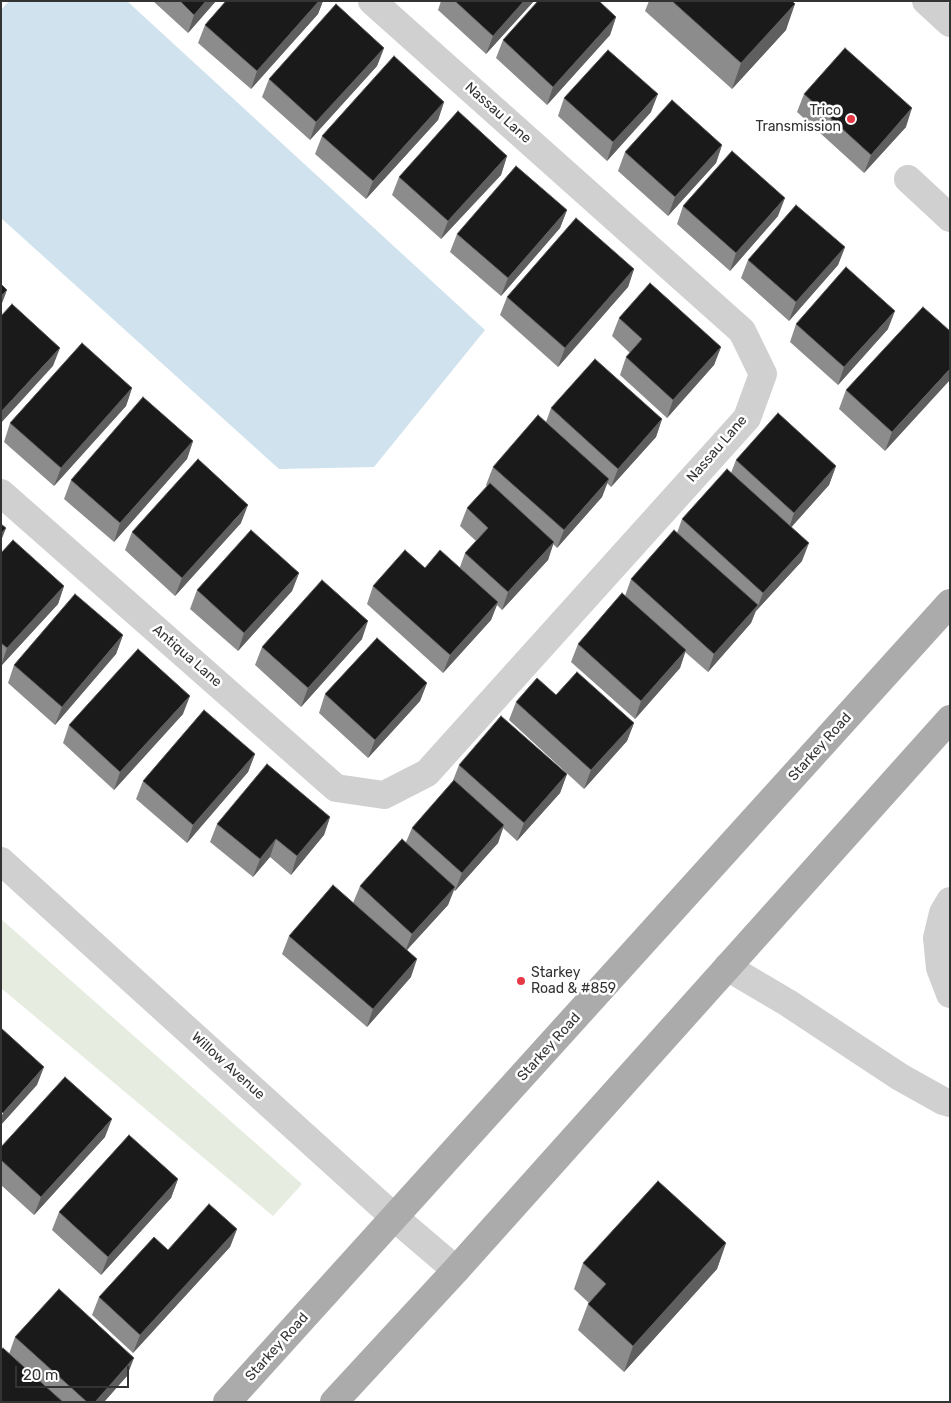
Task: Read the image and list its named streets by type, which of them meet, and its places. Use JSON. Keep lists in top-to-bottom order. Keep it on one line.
{"streets":{"main road":["Starkey Road"],"street":["Nassau Lane","Antiqua Lane","Willow Avenue"]},"crossings":[["Nassau Lane","Antiqua Lane"],["Starkey Road","Willow Avenue"]],"places":["Trico Transmission","Starkey Road & #859"],"scale_bar":"20 m"}
